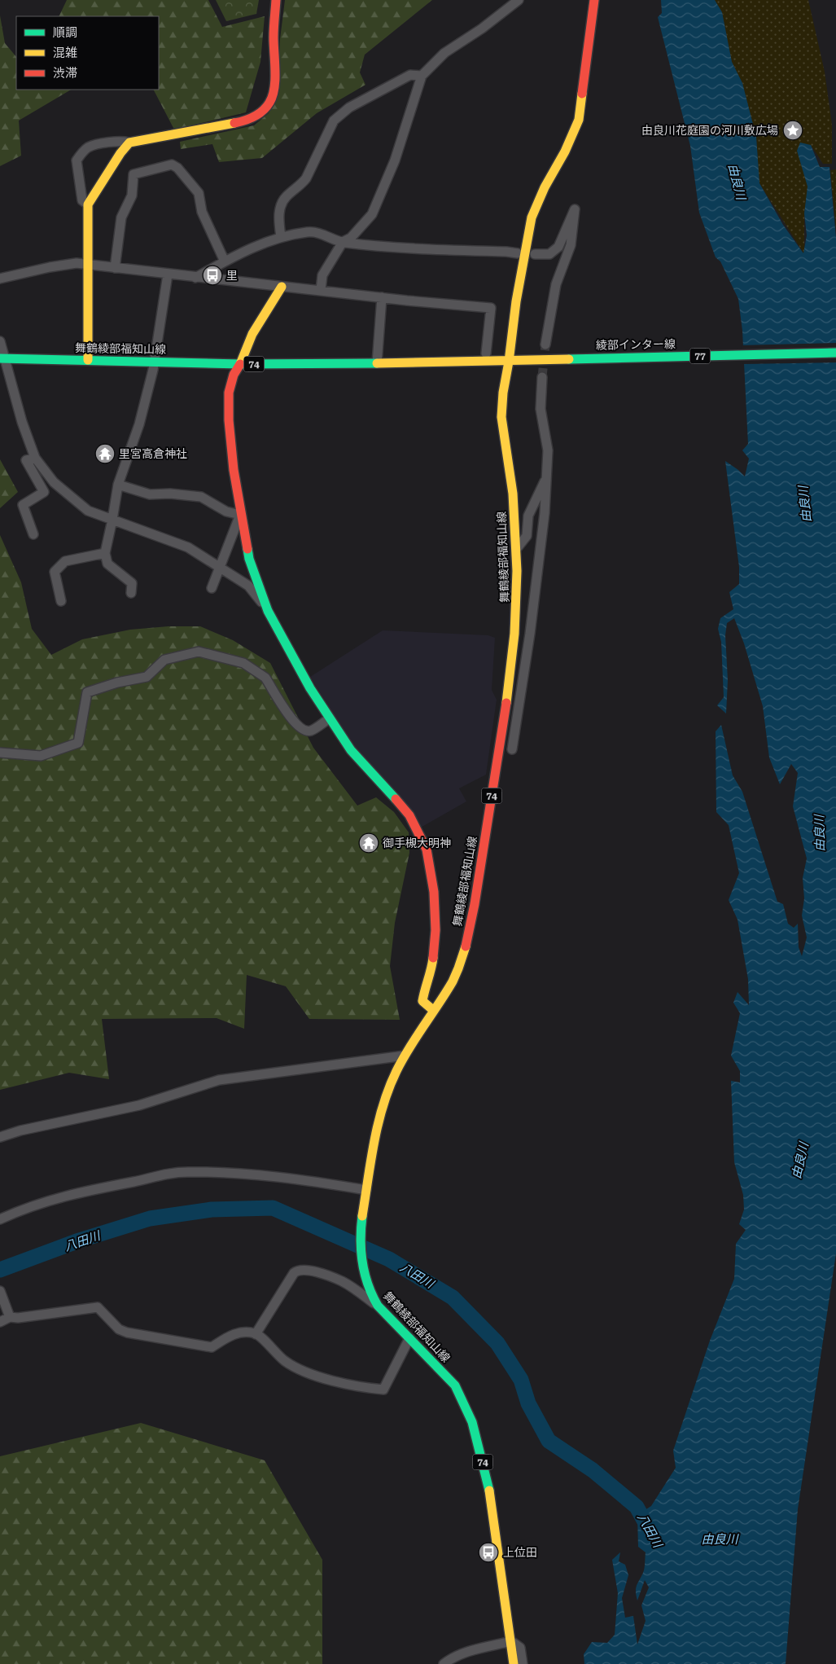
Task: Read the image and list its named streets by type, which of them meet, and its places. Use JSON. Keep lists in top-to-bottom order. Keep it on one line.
{"streets":{"main road":["綾部インター線","舞鶴綾部福知山線","77","74"]},"crossings":[["綾部インター線","舞鶴綾部福知山線"]],"water":["由良川","八田川"],"places":{"place":["由良川花庭園の河川敷広場"],"bus stop":["里","上位田"],"temple":["里宮高倉神社","御手槻大明神"]},"legend":["順調","混雑","渋滞"]}
